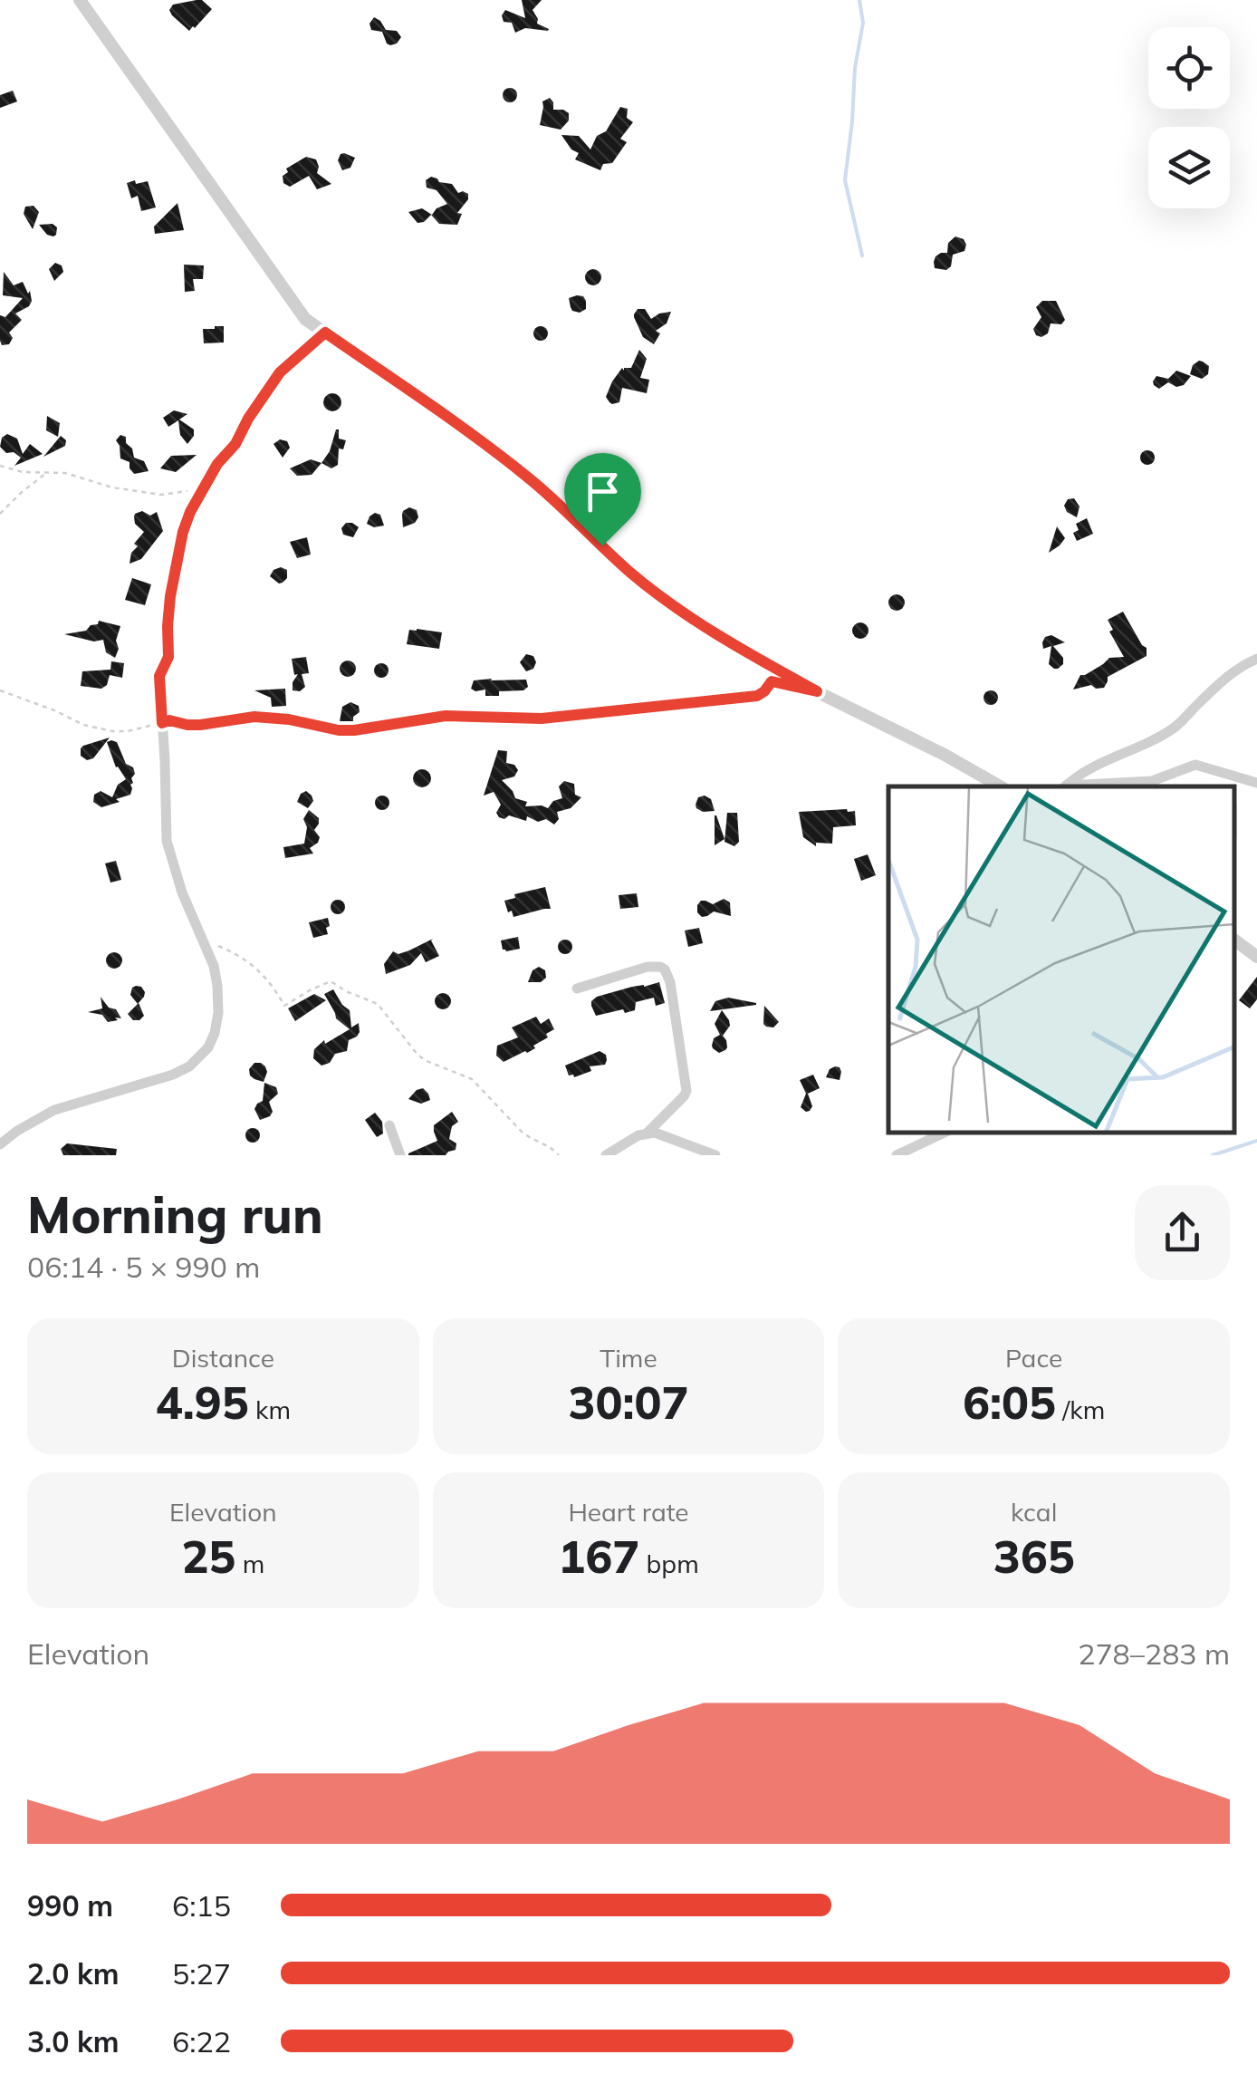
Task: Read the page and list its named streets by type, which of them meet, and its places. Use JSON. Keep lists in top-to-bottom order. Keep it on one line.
{"page":{"heading":["Morning run","06:14 · 5 × 990 m"],"stats":[["Distance","4.95 km"],["Time","30:07"],["Pace","6:05 /km"],["Elevation","25 m"],["Heart rate","167 bpm"],["kcal","365"]],"chart":["Elevation","278–283 m"],"list":[{"name":"990 m","note":"6:15"},{"name":"2.0 km","note":"5:27"},{"name":"3.0 km","note":"6:22"}]}}
